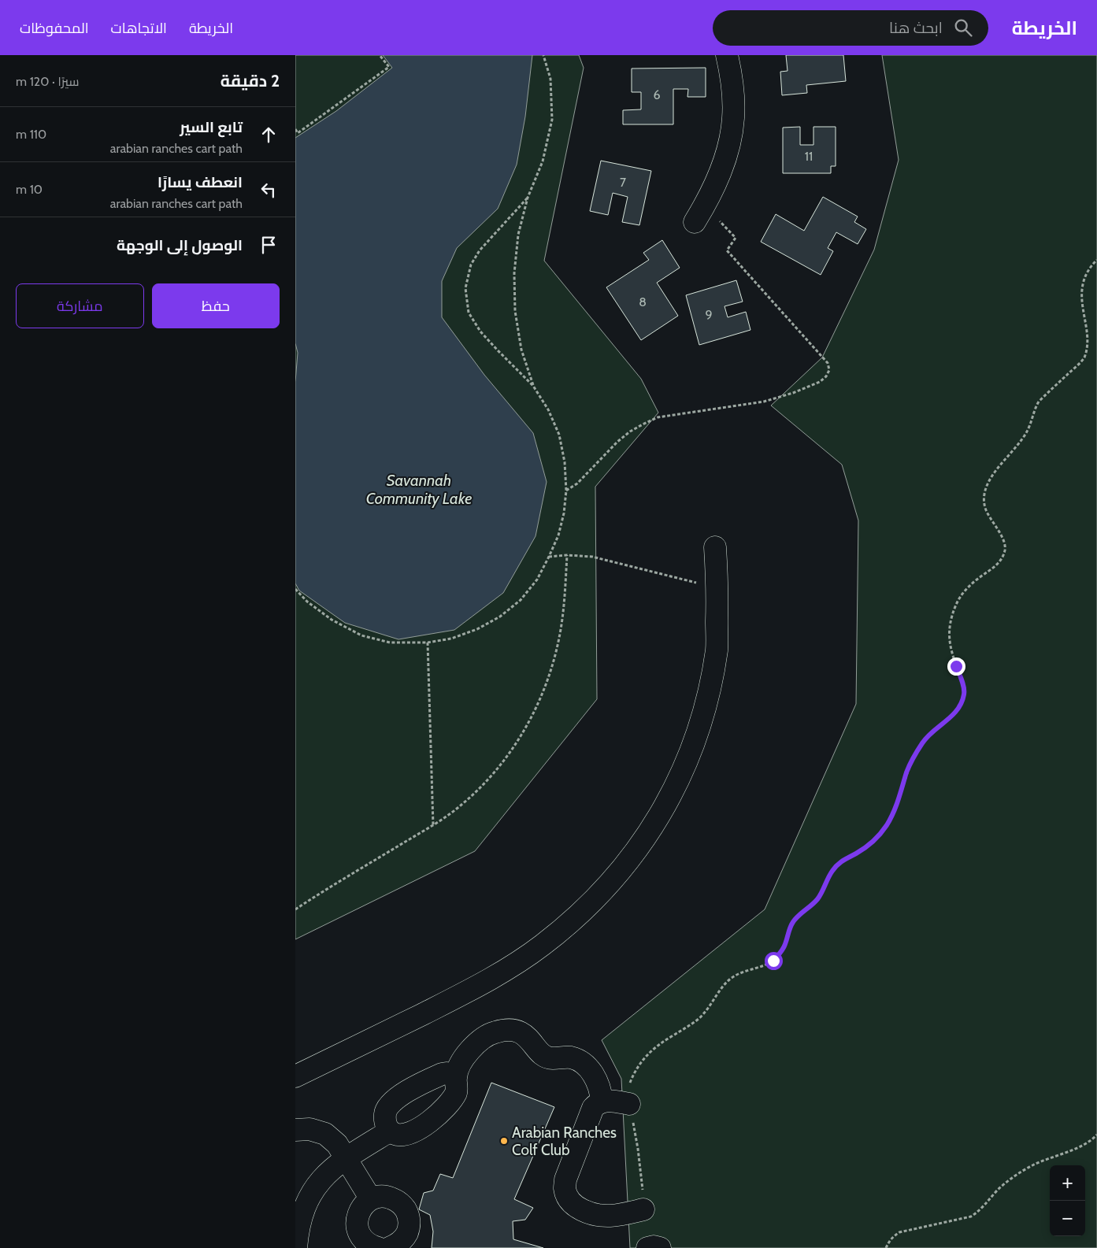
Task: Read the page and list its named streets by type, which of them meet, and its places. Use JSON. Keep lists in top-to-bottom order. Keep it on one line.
{"water":["Savannah Community Lake"],"places":["Arabian Ranches Colf Club"],"house_numbers":["6","11","7","8","9"],"page":{"header":"الخريطة","search":"ابحث هنا","nav":["الخريطة","الاتجاهات","المحفوظات"],"heading":["2 دقيقة","سيرًا · 120 m"],"list":[["تابع السير","arabian ranches cart path","110 m"],["انعطف يسارًا","arabian ranches cart path","10 m"],"الوصول إلى الوجهة"],"buttons":["حفظ","مشاركة"],"map_buttons":["+","−"]}}
